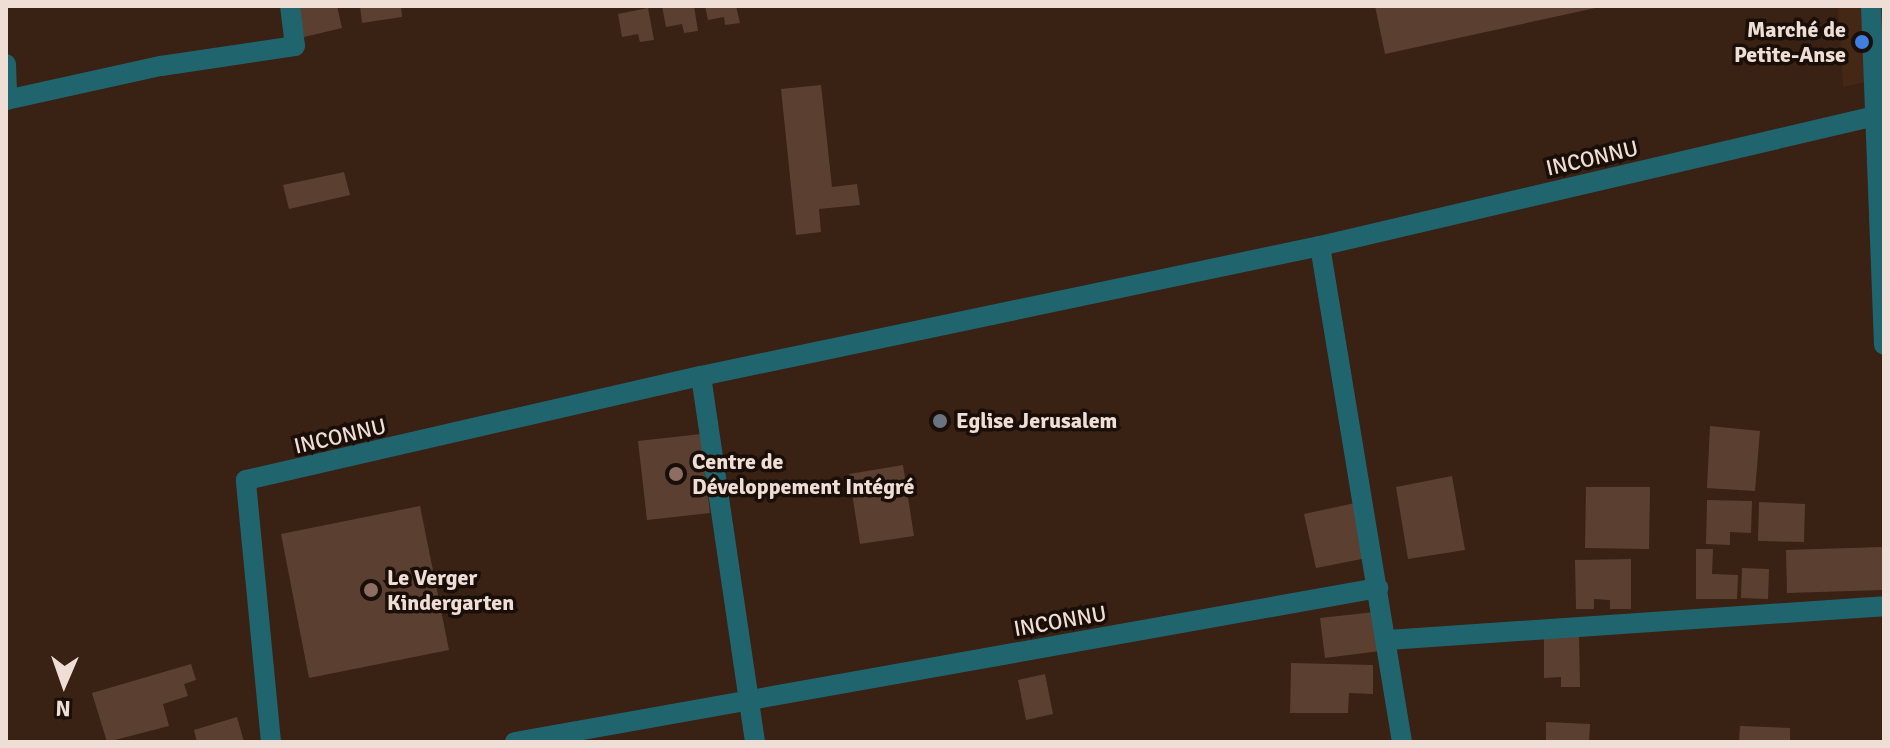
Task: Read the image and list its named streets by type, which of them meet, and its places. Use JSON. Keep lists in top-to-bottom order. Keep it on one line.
{"streets":{"street":["INCONNU"]},"places":["Marché de Petite-Anse","Eglise Jerusalem","Centre de Développement Intégré","Le Verger Kindergarten"],"north":"bottom"}
